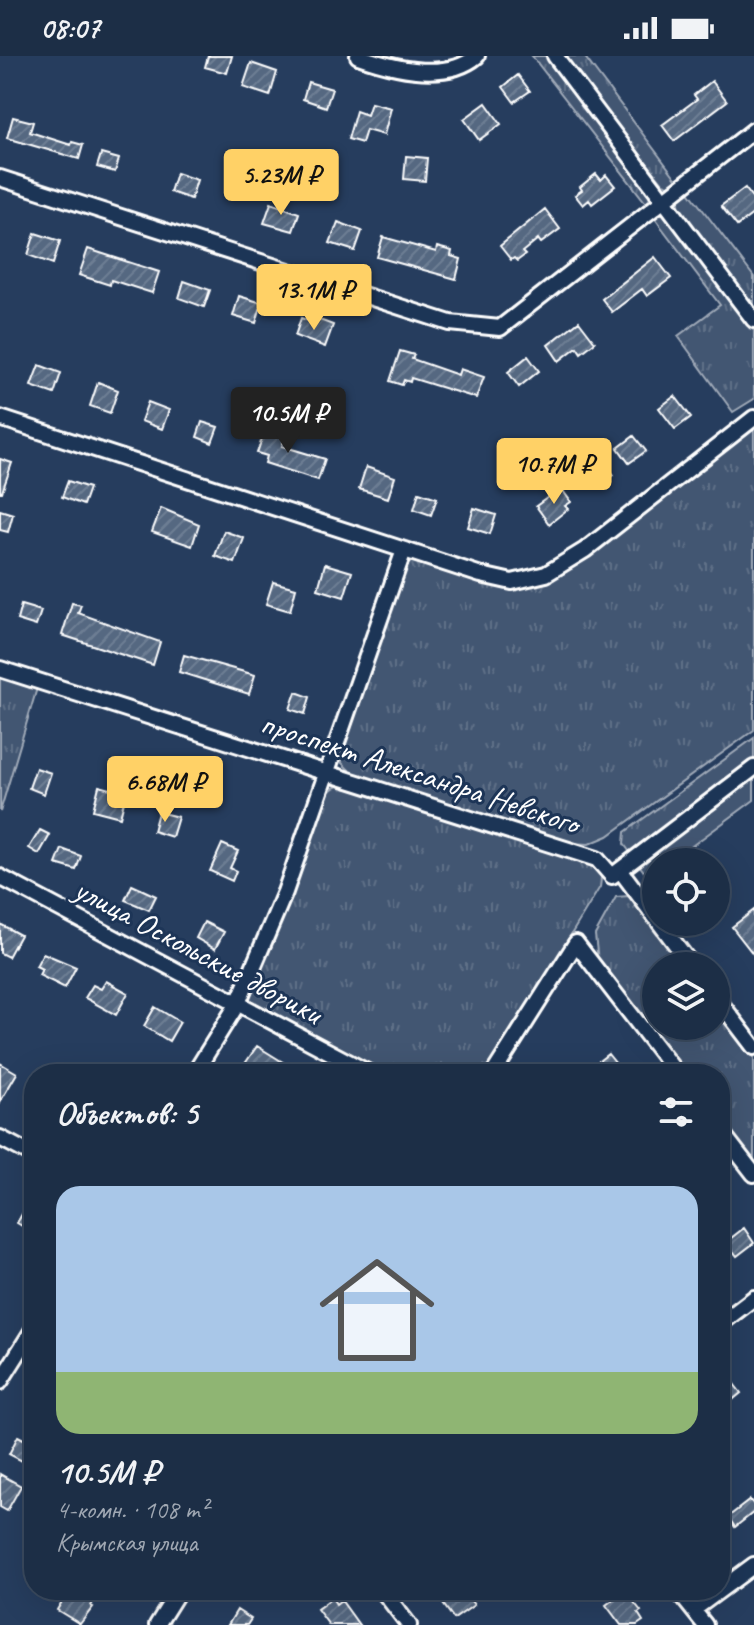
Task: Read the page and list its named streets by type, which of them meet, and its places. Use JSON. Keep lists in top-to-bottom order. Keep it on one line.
{"streets":{"street":["проспект Александра Невского","улица Оскольские дворики"]},"page":{"status":"08:07","price":["5.23M ₽","13.1M ₽","10.5M ₽","10.7M ₽","6.68M ₽"],"heading":"Объектов: 5","list":[{"name":"10.5M ₽","note":"4-комн. · 108 m² · Крымская улица"}]}}
